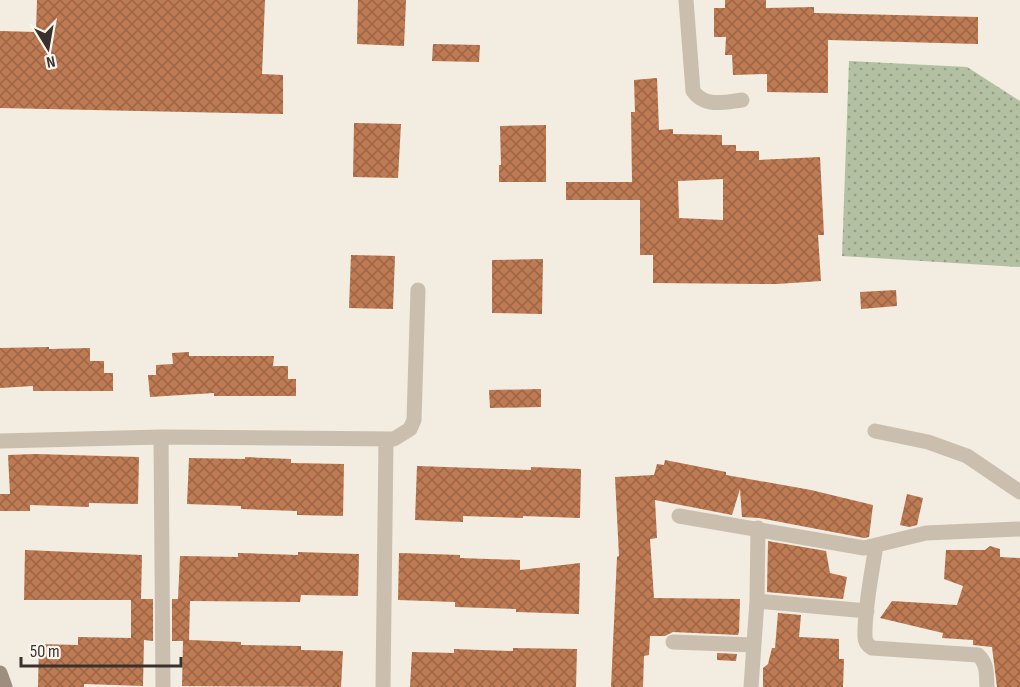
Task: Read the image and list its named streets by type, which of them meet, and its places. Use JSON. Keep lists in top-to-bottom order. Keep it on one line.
{"scale_bar":"50 m","north":"bottom"}
